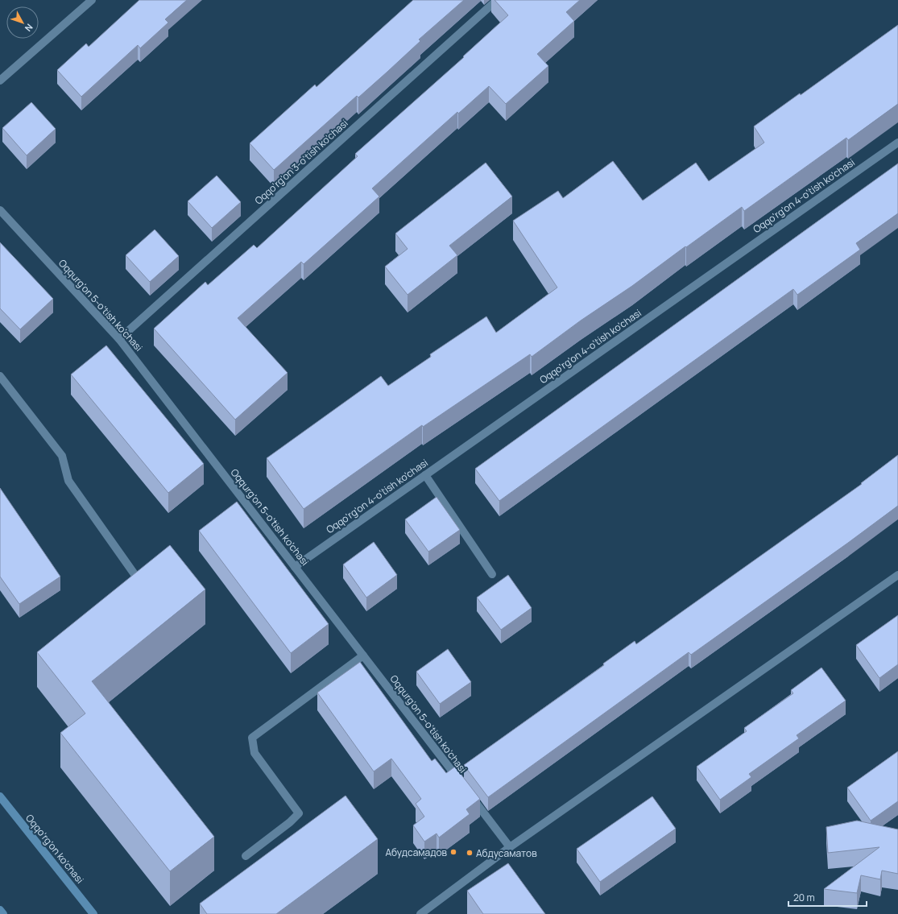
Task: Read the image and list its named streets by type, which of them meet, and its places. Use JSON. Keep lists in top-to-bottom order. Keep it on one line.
{"streets":{"main road":["Oqqo'rg'on ko'chasi"],"street":["Oqqo'rg'on 3-o'tish ko'chasi","Oqqo'rg'on 4-o'tish ko'chasi","Oqqurg'on 5-o'tish ko'chasi"]},"crossings":[["Oqqo'rg'on 3-o'tish ko'chasi","Oqqurg'on 5-o'tish ko'chasi"],["Oqqo'rg'on 4-o'tish ko'chasi","Oqqurg'on 5-o'tish ko'chasi"]],"places":["Абудсамадов","Абдусаматов"],"scale_bar":"20 m","north":"bottom right"}
